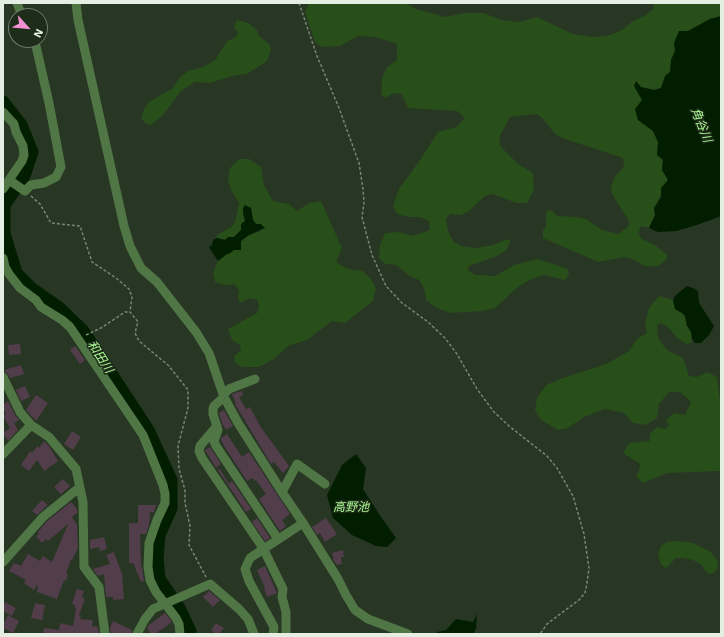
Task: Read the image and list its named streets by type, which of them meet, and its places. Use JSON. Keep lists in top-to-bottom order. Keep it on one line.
{"water":["角谷川","和田川","高野池"],"north":"bottom right"}
